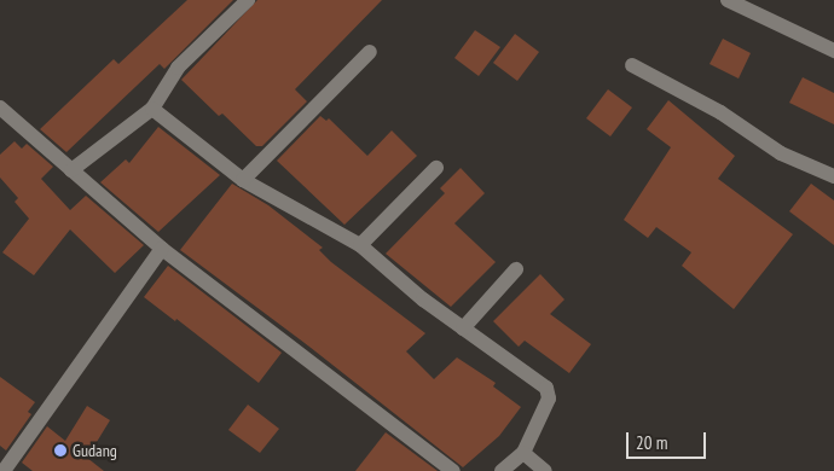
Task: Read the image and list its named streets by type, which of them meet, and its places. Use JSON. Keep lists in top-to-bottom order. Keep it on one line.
{"places":["Gudang"],"scale_bar":"20 m"}
